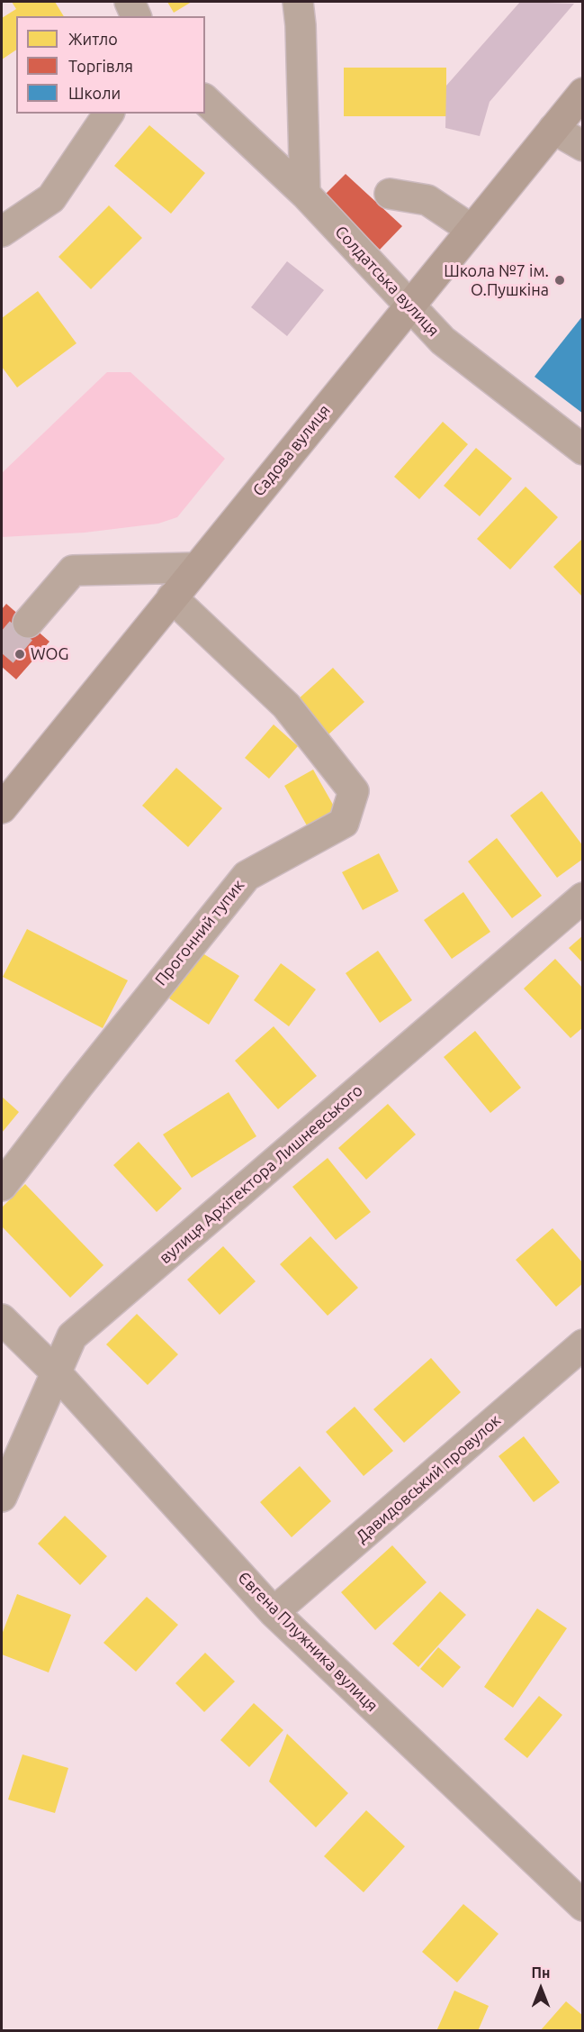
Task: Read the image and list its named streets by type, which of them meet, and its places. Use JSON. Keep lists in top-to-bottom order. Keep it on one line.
{"streets":{"main road":["Садова вулиця"],"street":["Солдатська вулиця","Прогонний тупик","вулиця Архітектора Лишневського","Давидовський провулок","Євгена Плужника вулиця"]},"crossings":[["Солдатська вулиця","Садова вулиця"],["Садова вулиця","Прогонний тупик"],["вулиця Архітектора Лишневського","Євгена Плужника вулиця"],["Давидовський провулок","Євгена Плужника вулиця"]],"places":["Школа №7 ім. О.Пушкіна","WOG"],"legend":["Житло","Торгівля","Школи"],"north":"top"}
